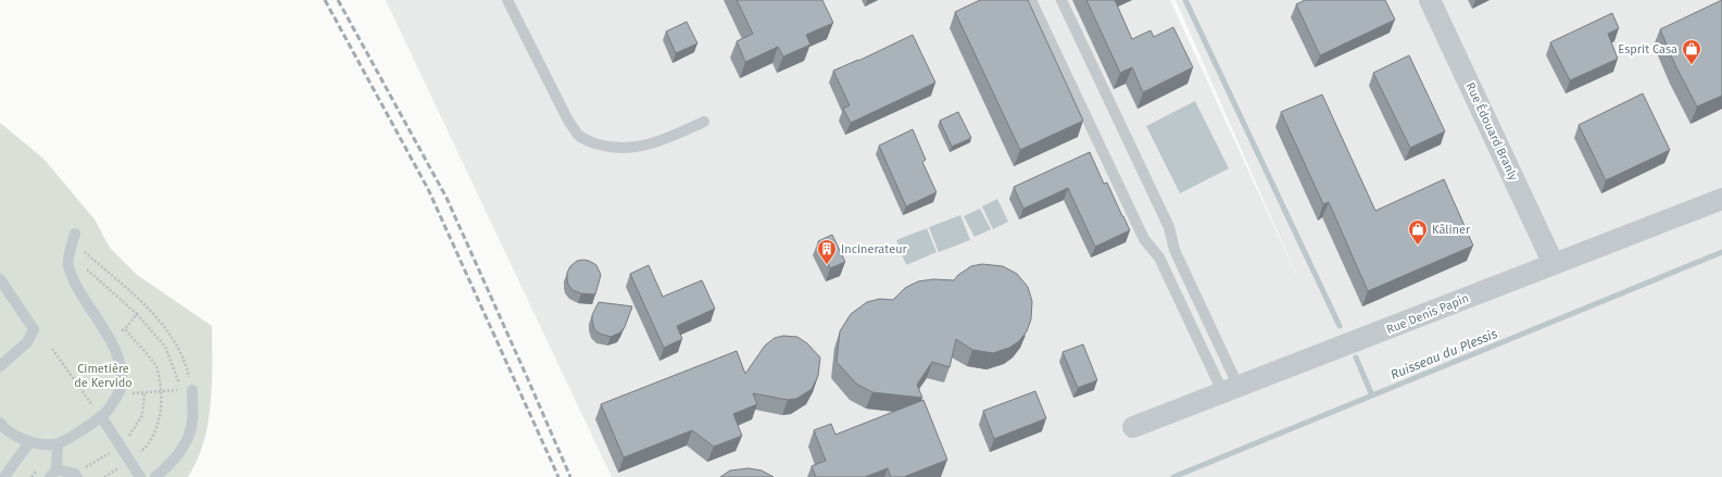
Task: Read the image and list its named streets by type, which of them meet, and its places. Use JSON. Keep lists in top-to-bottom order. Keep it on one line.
{"streets":{"street":["Rue Édouard Branly","Rue Denis Papin"]},"crossings":[["Rue Édouard Branly","Rue Denis Papin"]],"water":["Ruisseau du Plessis"],"parks":["Cimetière de Kervido"],"places":{"shop":["Esprit Casa","Kâliner"],"building":["Incinerateur"]}}
